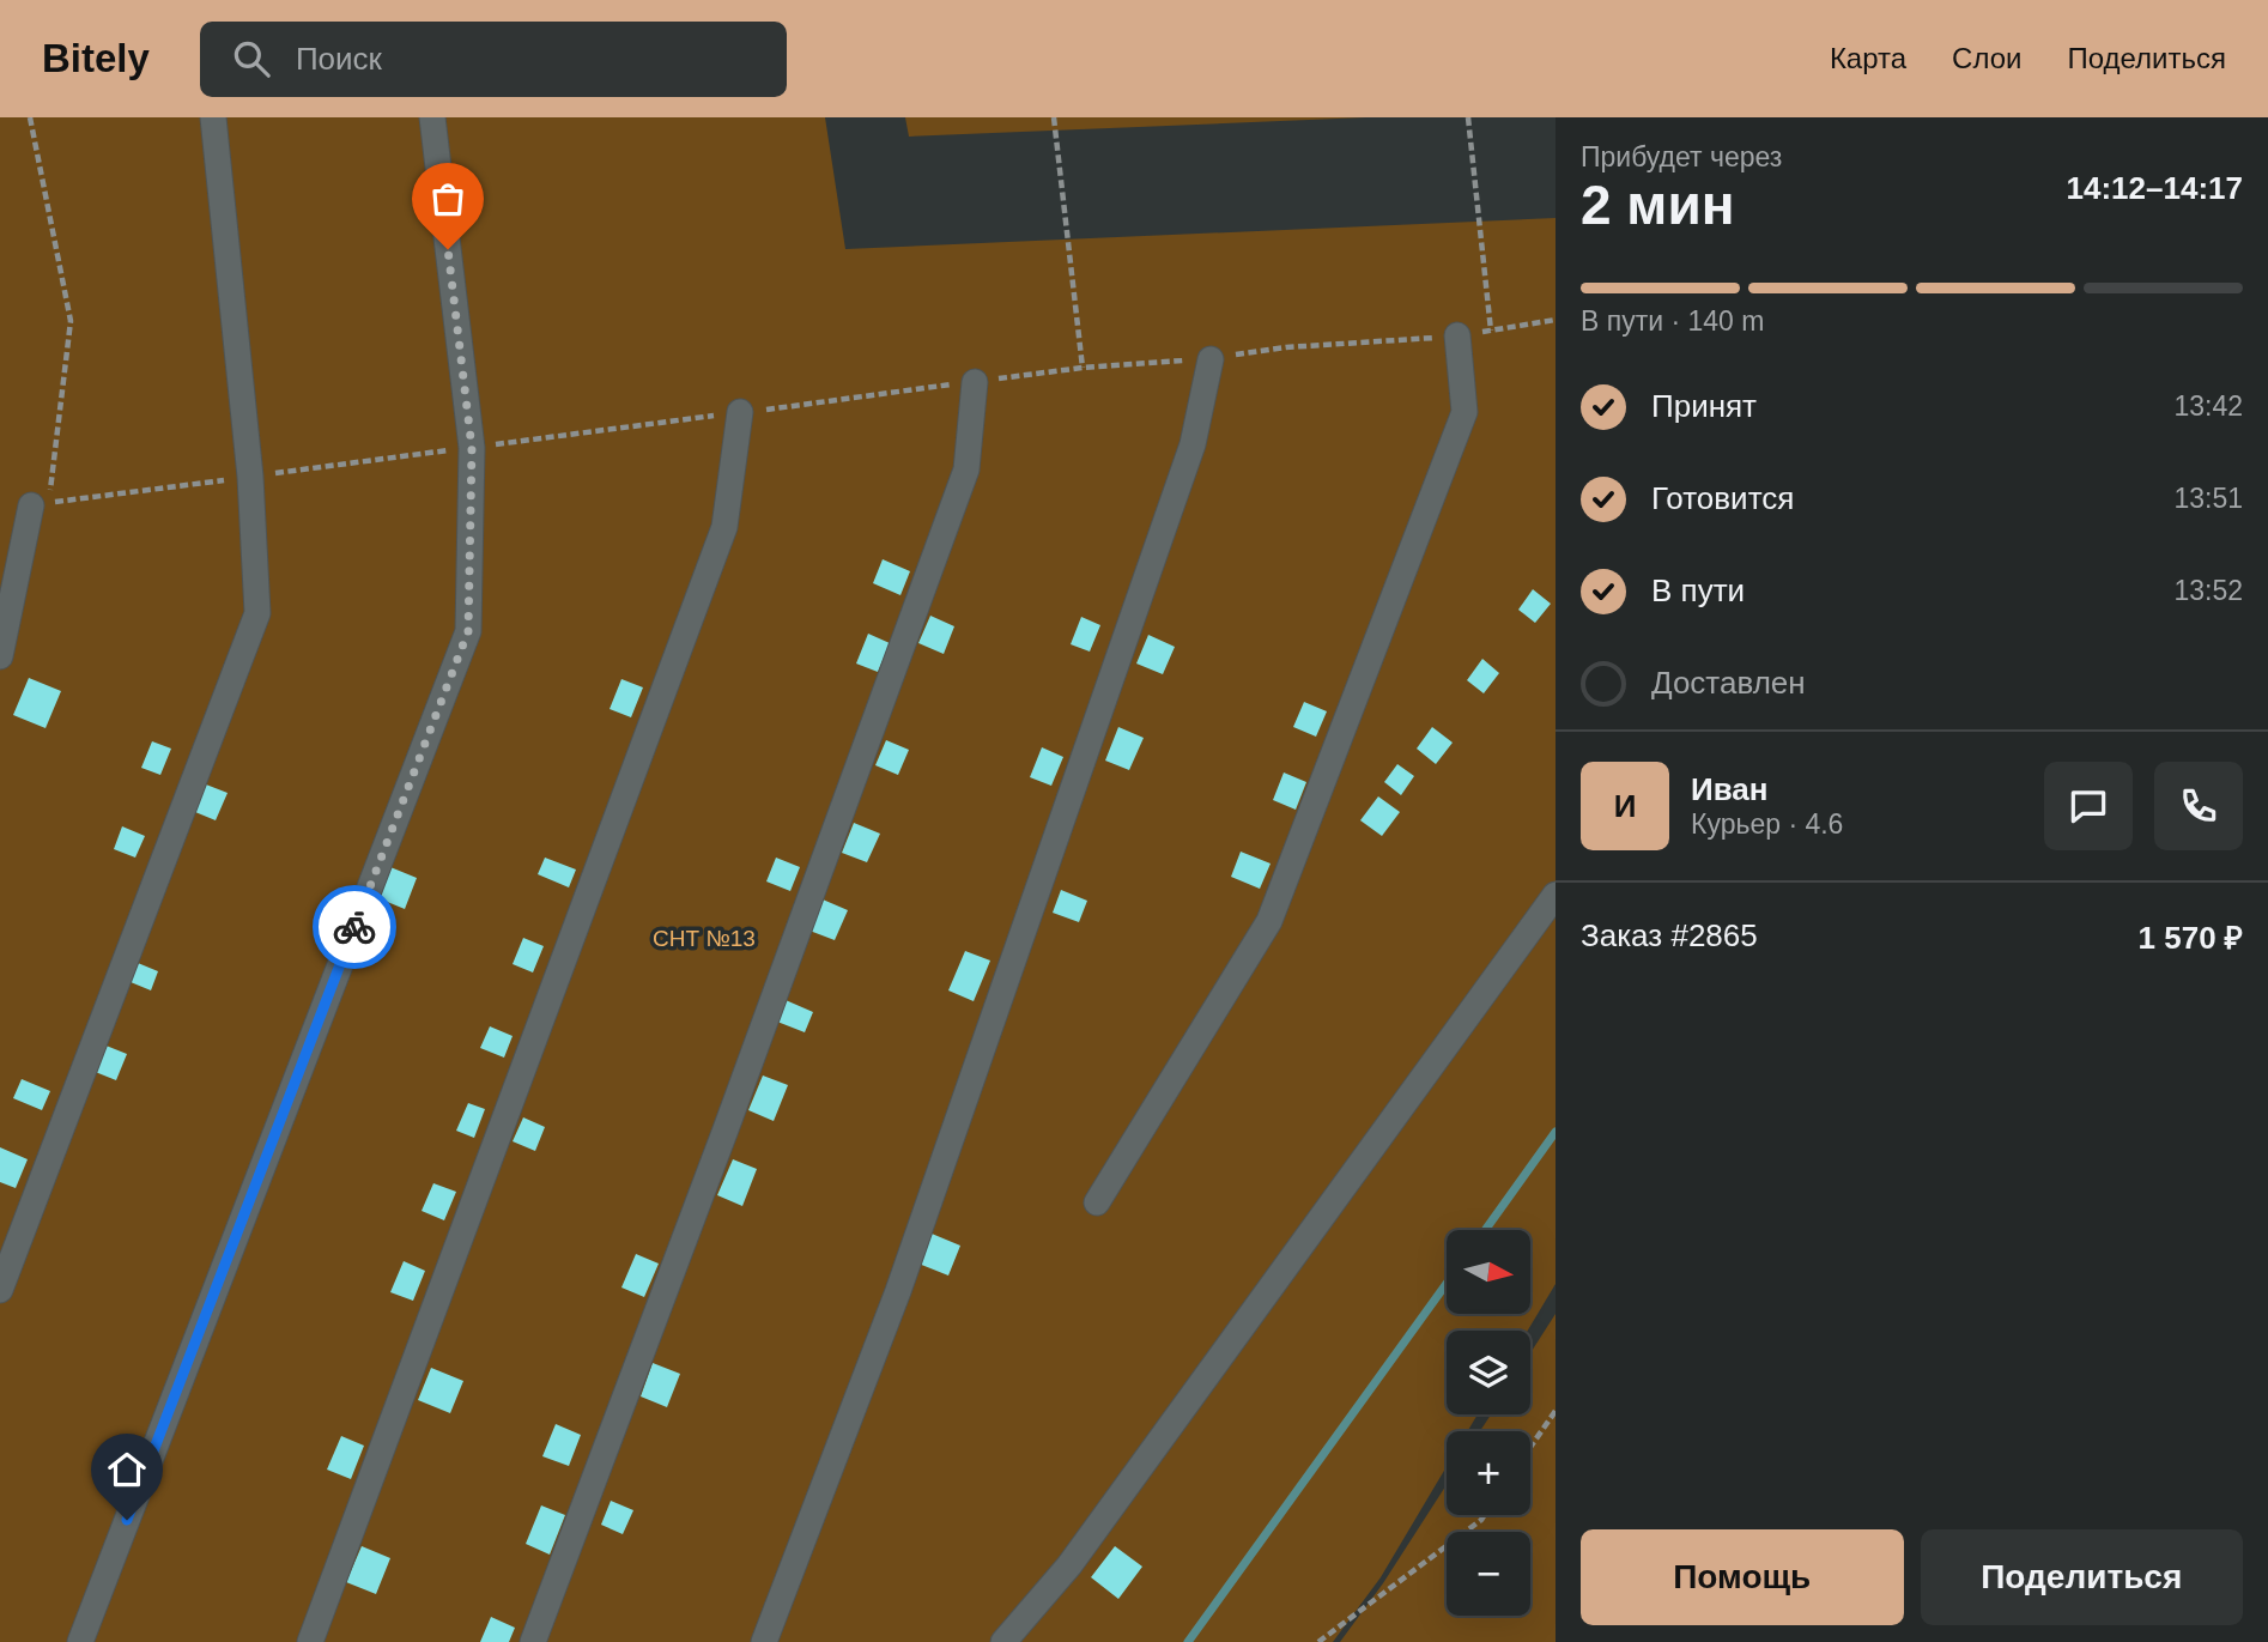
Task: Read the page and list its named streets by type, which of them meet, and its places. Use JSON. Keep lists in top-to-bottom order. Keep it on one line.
{"parks":["СНТ №13"],"north":"right","page":{"header":"Bitely","search":"Поиск","nav":["Карта","Слои","Поделиться"],"heading":["2 мин","Прибудет через","14:12–14:17"],"panel":["Иван","Курьер · 4.6","Заказ #2865","1 570 ₽"],"bar":"В пути · 140 m","list":[["Принят","13:42"],["Готовится","13:51"],["В пути","13:52"],"Доставлен"],"round":"И","map_buttons":["+","−"],"buttons":["Помощь","Поделиться"]}}
